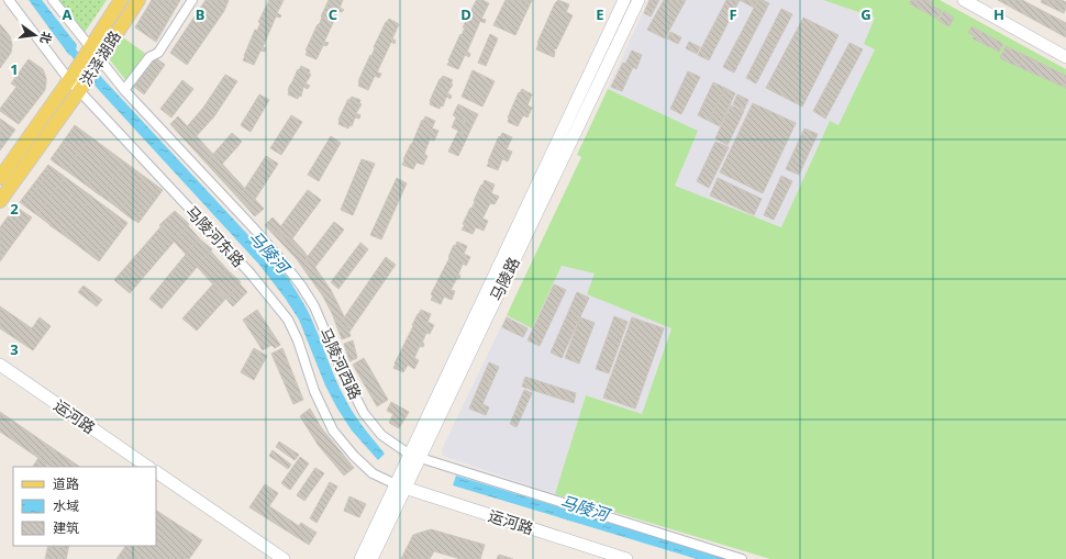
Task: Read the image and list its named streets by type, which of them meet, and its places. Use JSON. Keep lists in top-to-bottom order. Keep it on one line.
{"streets":{"main road":["洪泽湖路"],"street":["马陵河东路","马陵路","马陵河西路","运河路"]},"crossings":[["洪泽湖路","马陵河东路"],["洪泽湖路","马陵河西路"],["马陵河东路","马陵路"],["马陵河东路","运河路"],["马陵路","马陵河西路"],["马陵路","运河路"]],"water":["马陵河"],"legend":["道路","水域","建筑"],"north":"right","grid":{"columns":["A","B","C","D","E","F","G","H"],"rows":["1","2","3"]}}
